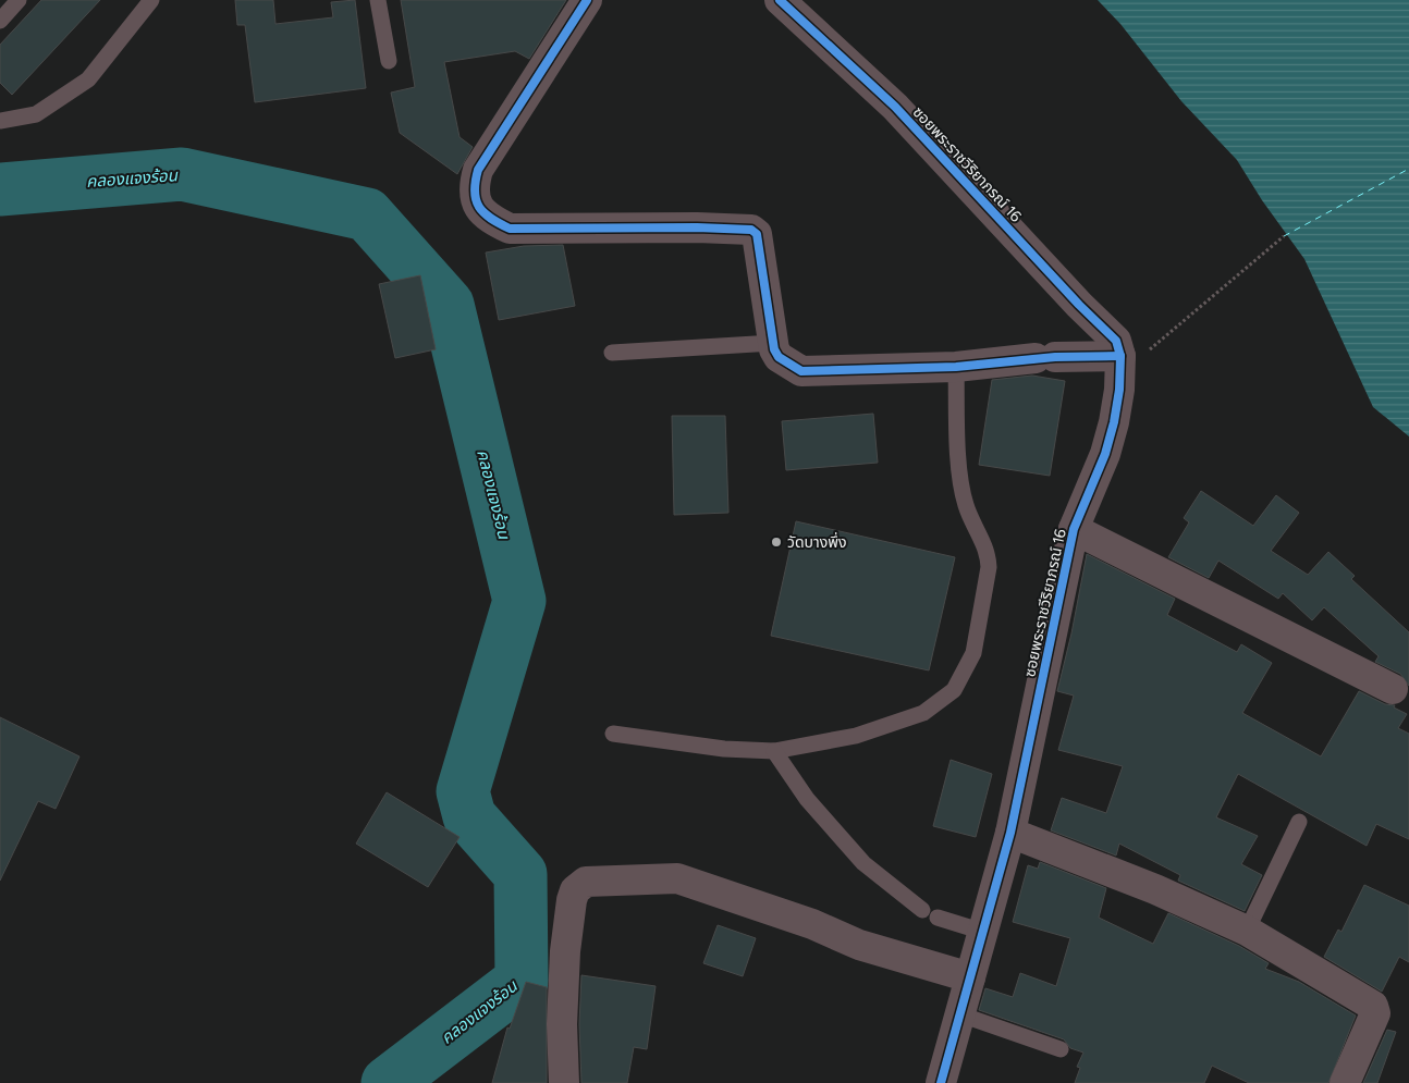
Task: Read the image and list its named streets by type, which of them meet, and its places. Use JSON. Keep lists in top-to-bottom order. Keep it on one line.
{"streets":{"street":["ซอยพระราชวีริยาภรณ์ 16"]},"water":["คลองแจงร้อน"],"places":["วัดบางพึ่ง"]}
